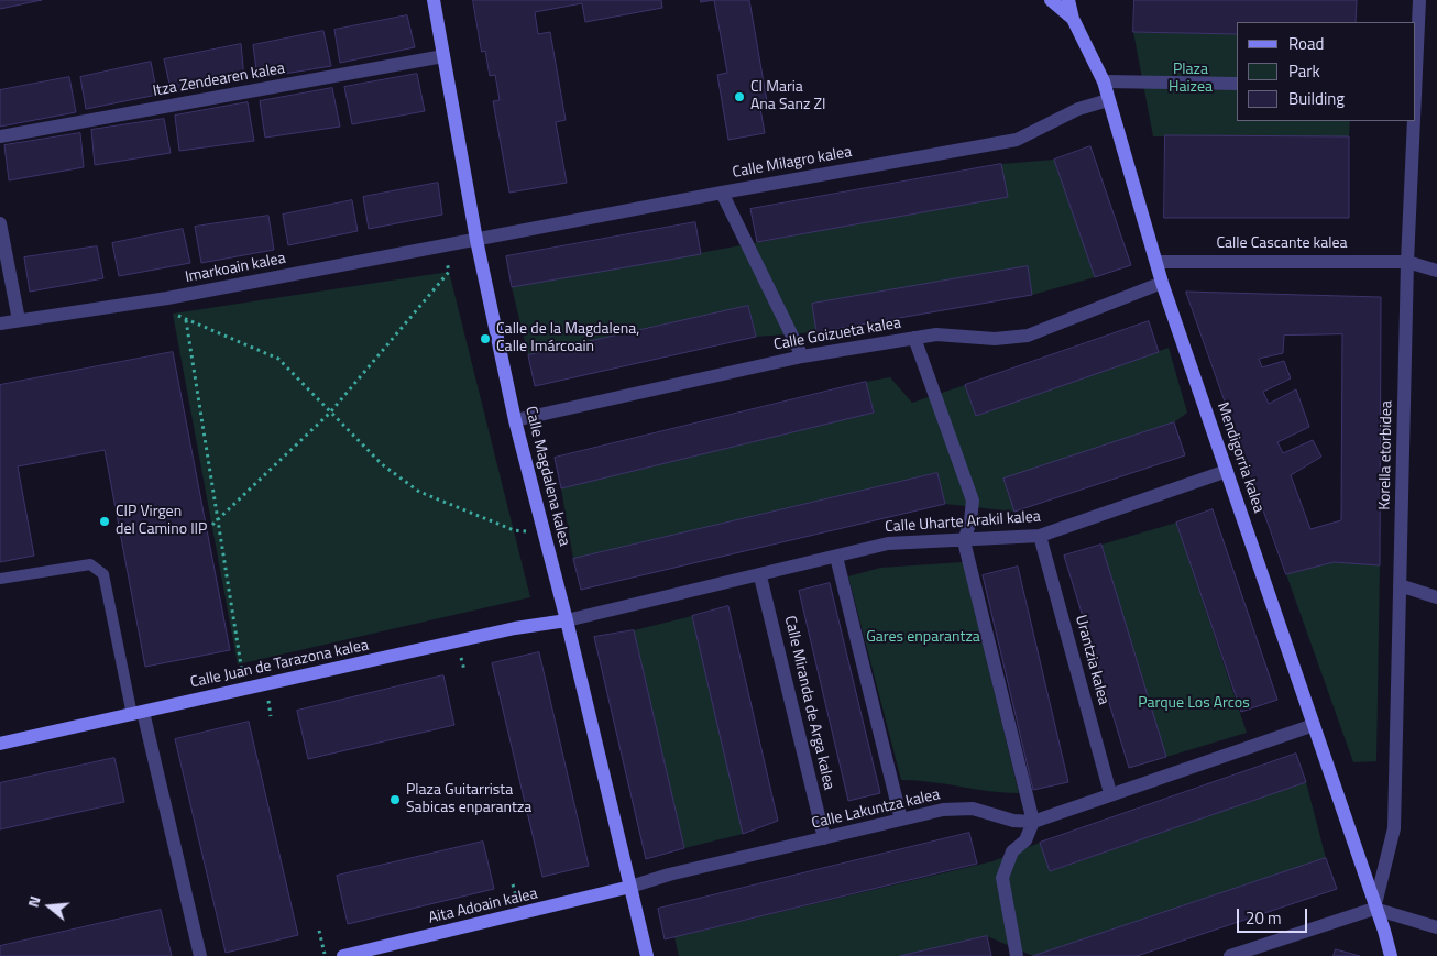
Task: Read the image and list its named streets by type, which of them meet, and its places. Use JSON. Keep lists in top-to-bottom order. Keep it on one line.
{"streets":{"street":["Itza Zendearen kalea","Calle Milagro kalea","Calle Cascante kalea","Imarkoain kalea","Calle Goizueta kalea","Korella etorbidea","Mendigorria kalea","Calle Magdalena kalea","Calle Uharte Arakil kalea","Urantzia kalea","Calle Juan de Tarazona kalea","Calle Miranda de Arga kalea","Calle Lakuntza kalea","Aita Adoain kalea"]},"crossings":[["Itza Zendearen kalea","Calle Magdalena kalea"],["Calle Milagro kalea","Imarkoain kalea"],["Calle Milagro kalea","Mendigorria kalea"],["Calle Milagro kalea","Calle Magdalena kalea"],["Calle Cascante kalea","Korella etorbidea"],["Calle Cascante kalea","Mendigorria kalea"],["Imarkoain kalea","Calle Magdalena kalea"],["Calle Goizueta kalea","Mendigorria kalea"],["Calle Goizueta kalea","Calle Magdalena kalea"],["Korella etorbidea","Mendigorria kalea"],["Mendigorria kalea","Calle Uharte Arakil kalea"],["Mendigorria kalea","Calle Lakuntza kalea"],["Calle Magdalena kalea","Calle Uharte Arakil kalea"],["Calle Magdalena kalea","Calle Juan de Tarazona kalea"],["Calle Magdalena kalea","Calle Lakuntza kalea"],["Calle Magdalena kalea","Aita Adoain kalea"],["Calle Uharte Arakil kalea","Urantzia kalea"],["Calle Uharte Arakil kalea","Calle Juan de Tarazona kalea"],["Calle Uharte Arakil kalea","Calle Miranda de Arga kalea"],["Urantzia kalea","Calle Lakuntza kalea"],["Calle Miranda de Arga kalea","Calle Lakuntza kalea"],["Calle Lakuntza kalea","Aita Adoain kalea"]],"parks":["Plaza Haizea","Gares enparantza","Parque Los Arcos"],"places":["CI Maria Ana Sanz ZI","Calle de la Magdalena, Calle Imárcoain","CIP Virgen del Camino IIP","Plaza Guitarrista Sabicas enparantza"],"legend":["Road","Park","Building"],"scale_bar":"20 m","north":"left"}
